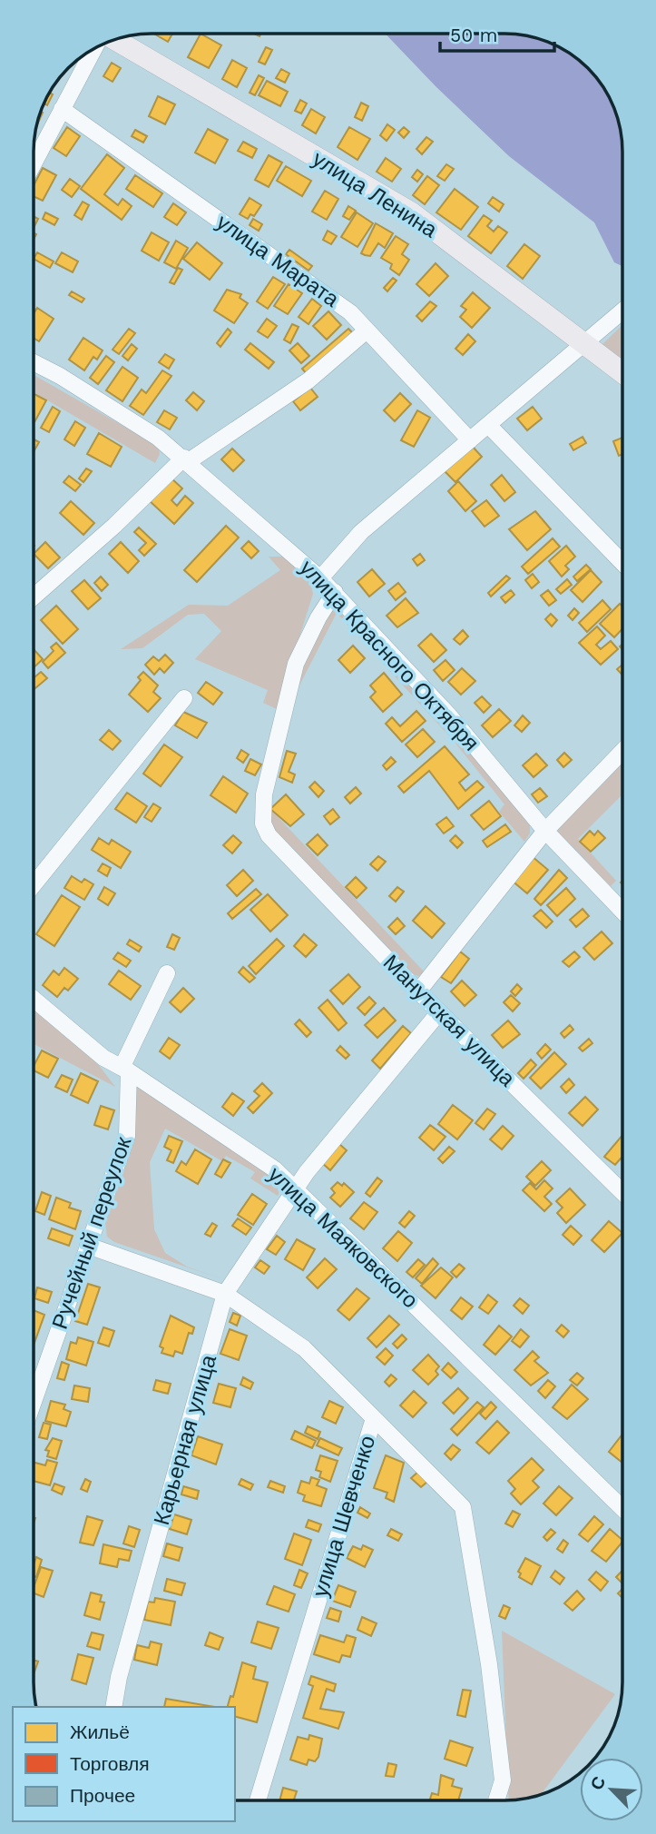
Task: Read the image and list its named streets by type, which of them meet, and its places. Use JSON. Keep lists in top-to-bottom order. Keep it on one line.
{"streets":{"main road":["улица Ленина"],"street":["улица Марата","улица Красного Октября","Манутская улица","Ручейный переулок","улица Маяковского","Карьерная улица","улица Шевченко"]},"crossings":[["улица Красного Октября","Манутская улица"],["Манутская улица","Карьерная улица"],["Ручейный переулок","улица Маяковского"],["улица Маяковского","Карьерная улица"]],"legend":["Жильё","Торговля","Прочее"],"scale_bar":"50 m","north":"top left"}
